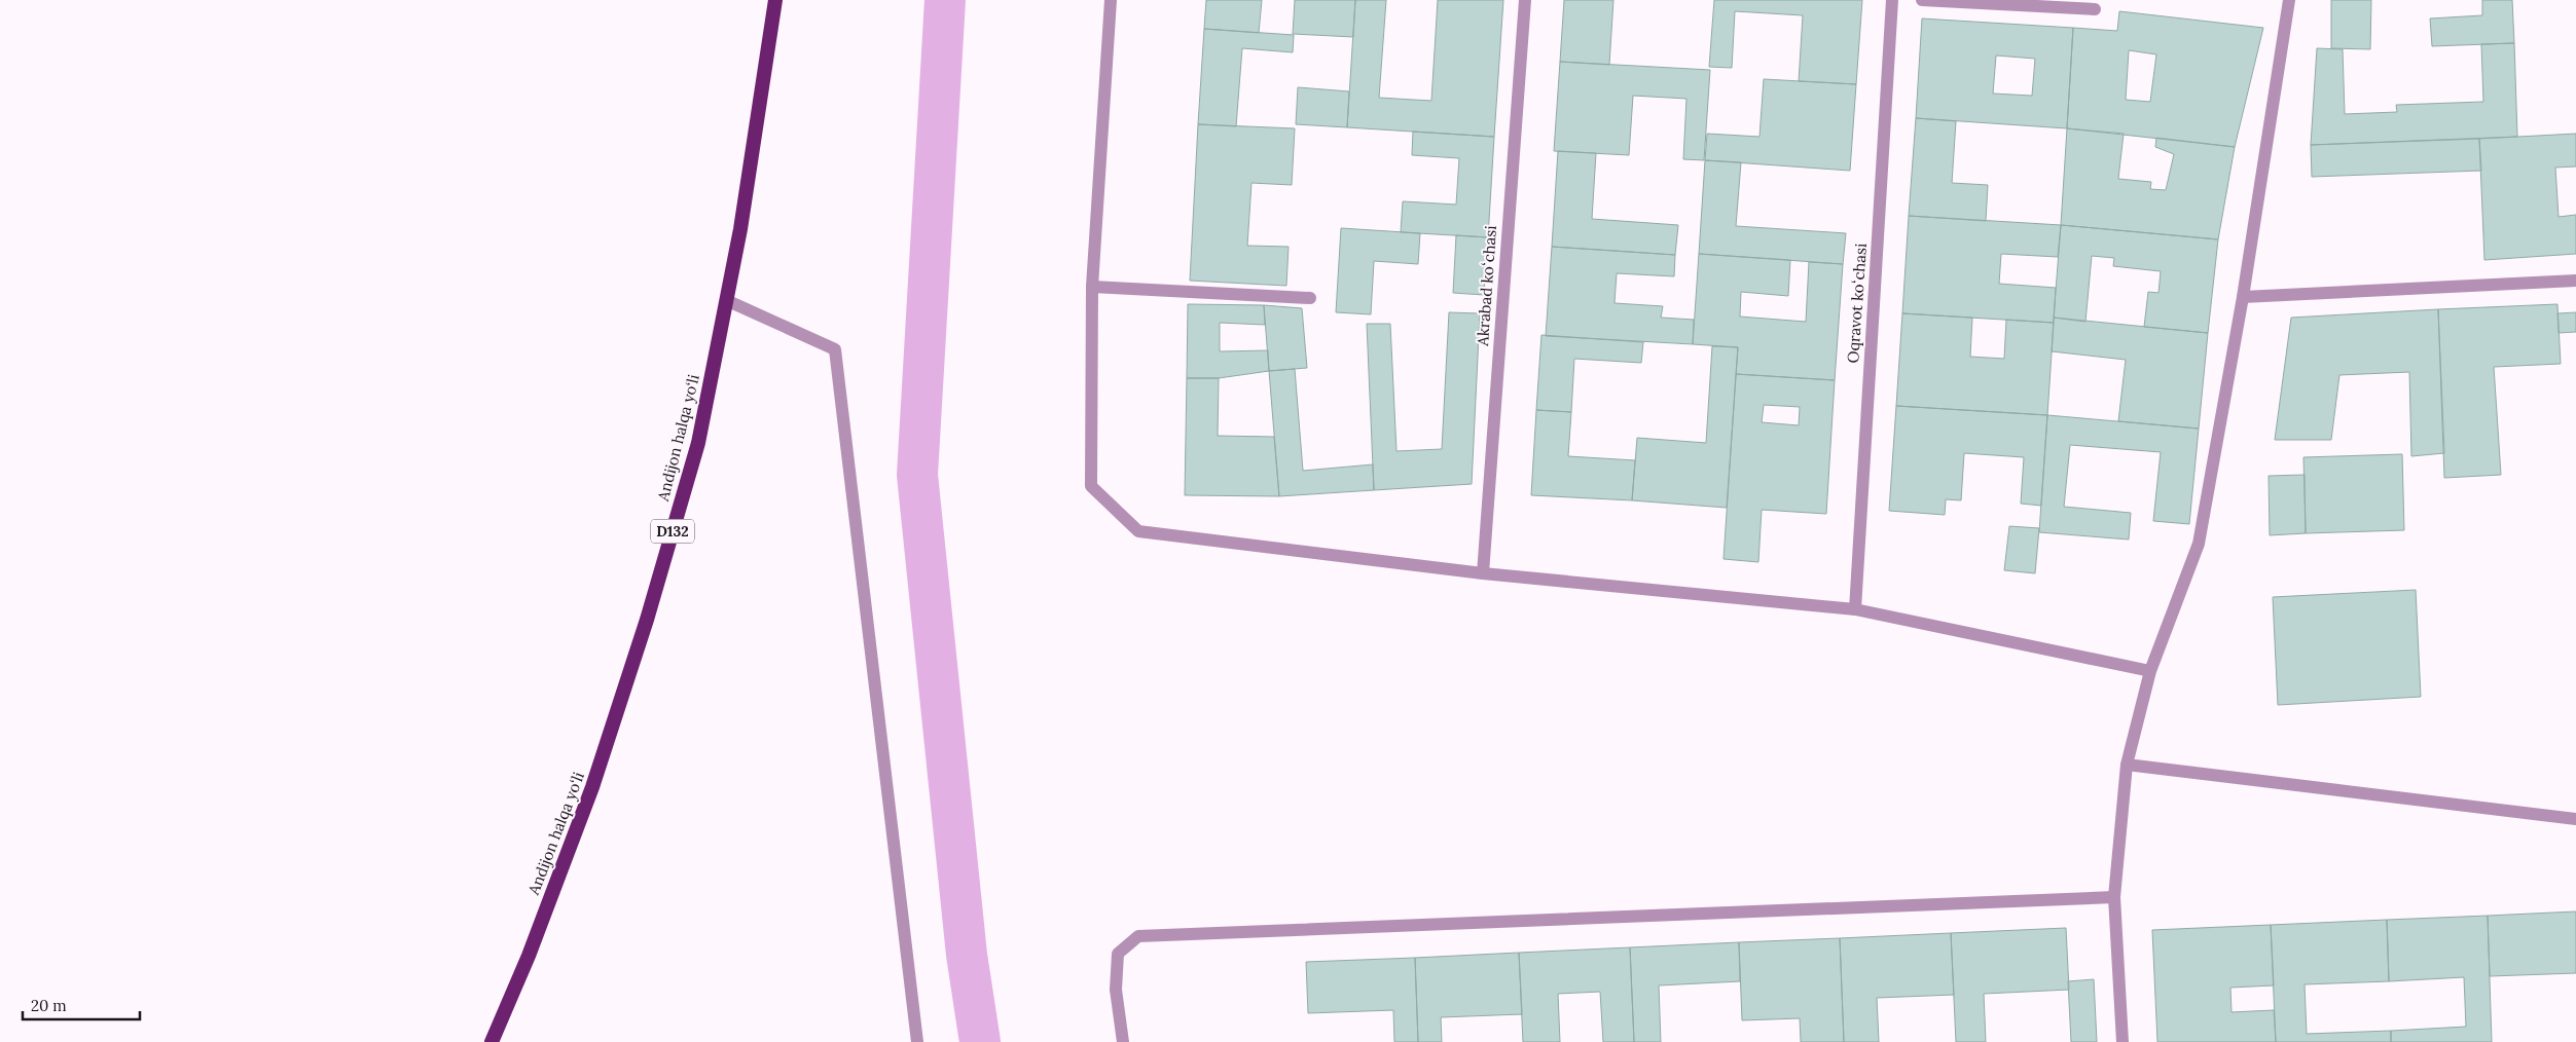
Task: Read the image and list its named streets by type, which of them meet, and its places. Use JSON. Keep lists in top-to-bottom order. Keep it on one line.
{"streets":{"highway":["Andijon halqa yo‘li","D132"],"street":["Akrabad koʻchasi","Oqravot koʻchasi"]},"scale_bar":"20 m"}
